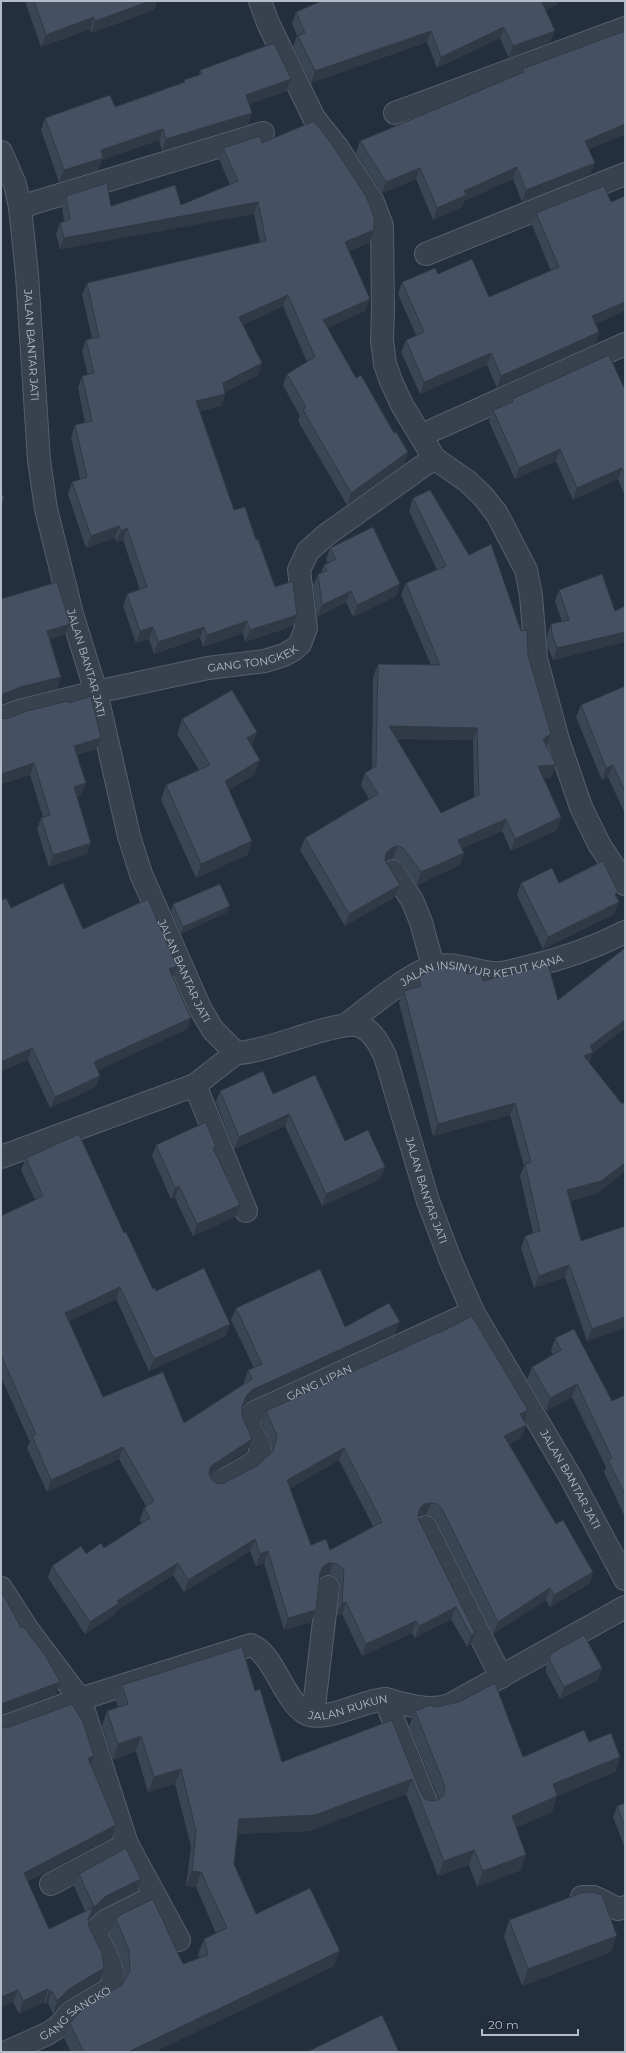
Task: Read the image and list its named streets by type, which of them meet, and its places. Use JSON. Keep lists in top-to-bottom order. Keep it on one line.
{"streets":{"street":["JALAN BANTAR JATI","GANG TONGKEK","JALAN INSINYUR KETUT KANA","GANG LIPAN","JALAN RUKUN","GANG SANGKO"]},"crossings":[["JALAN BANTAR JATI","GANG TONGKEK"],["JALAN BANTAR JATI","JALAN INSINYUR KETUT KANA"],["JALAN BANTAR JATI","GANG LIPAN"]],"scale_bar":"20 m"}
